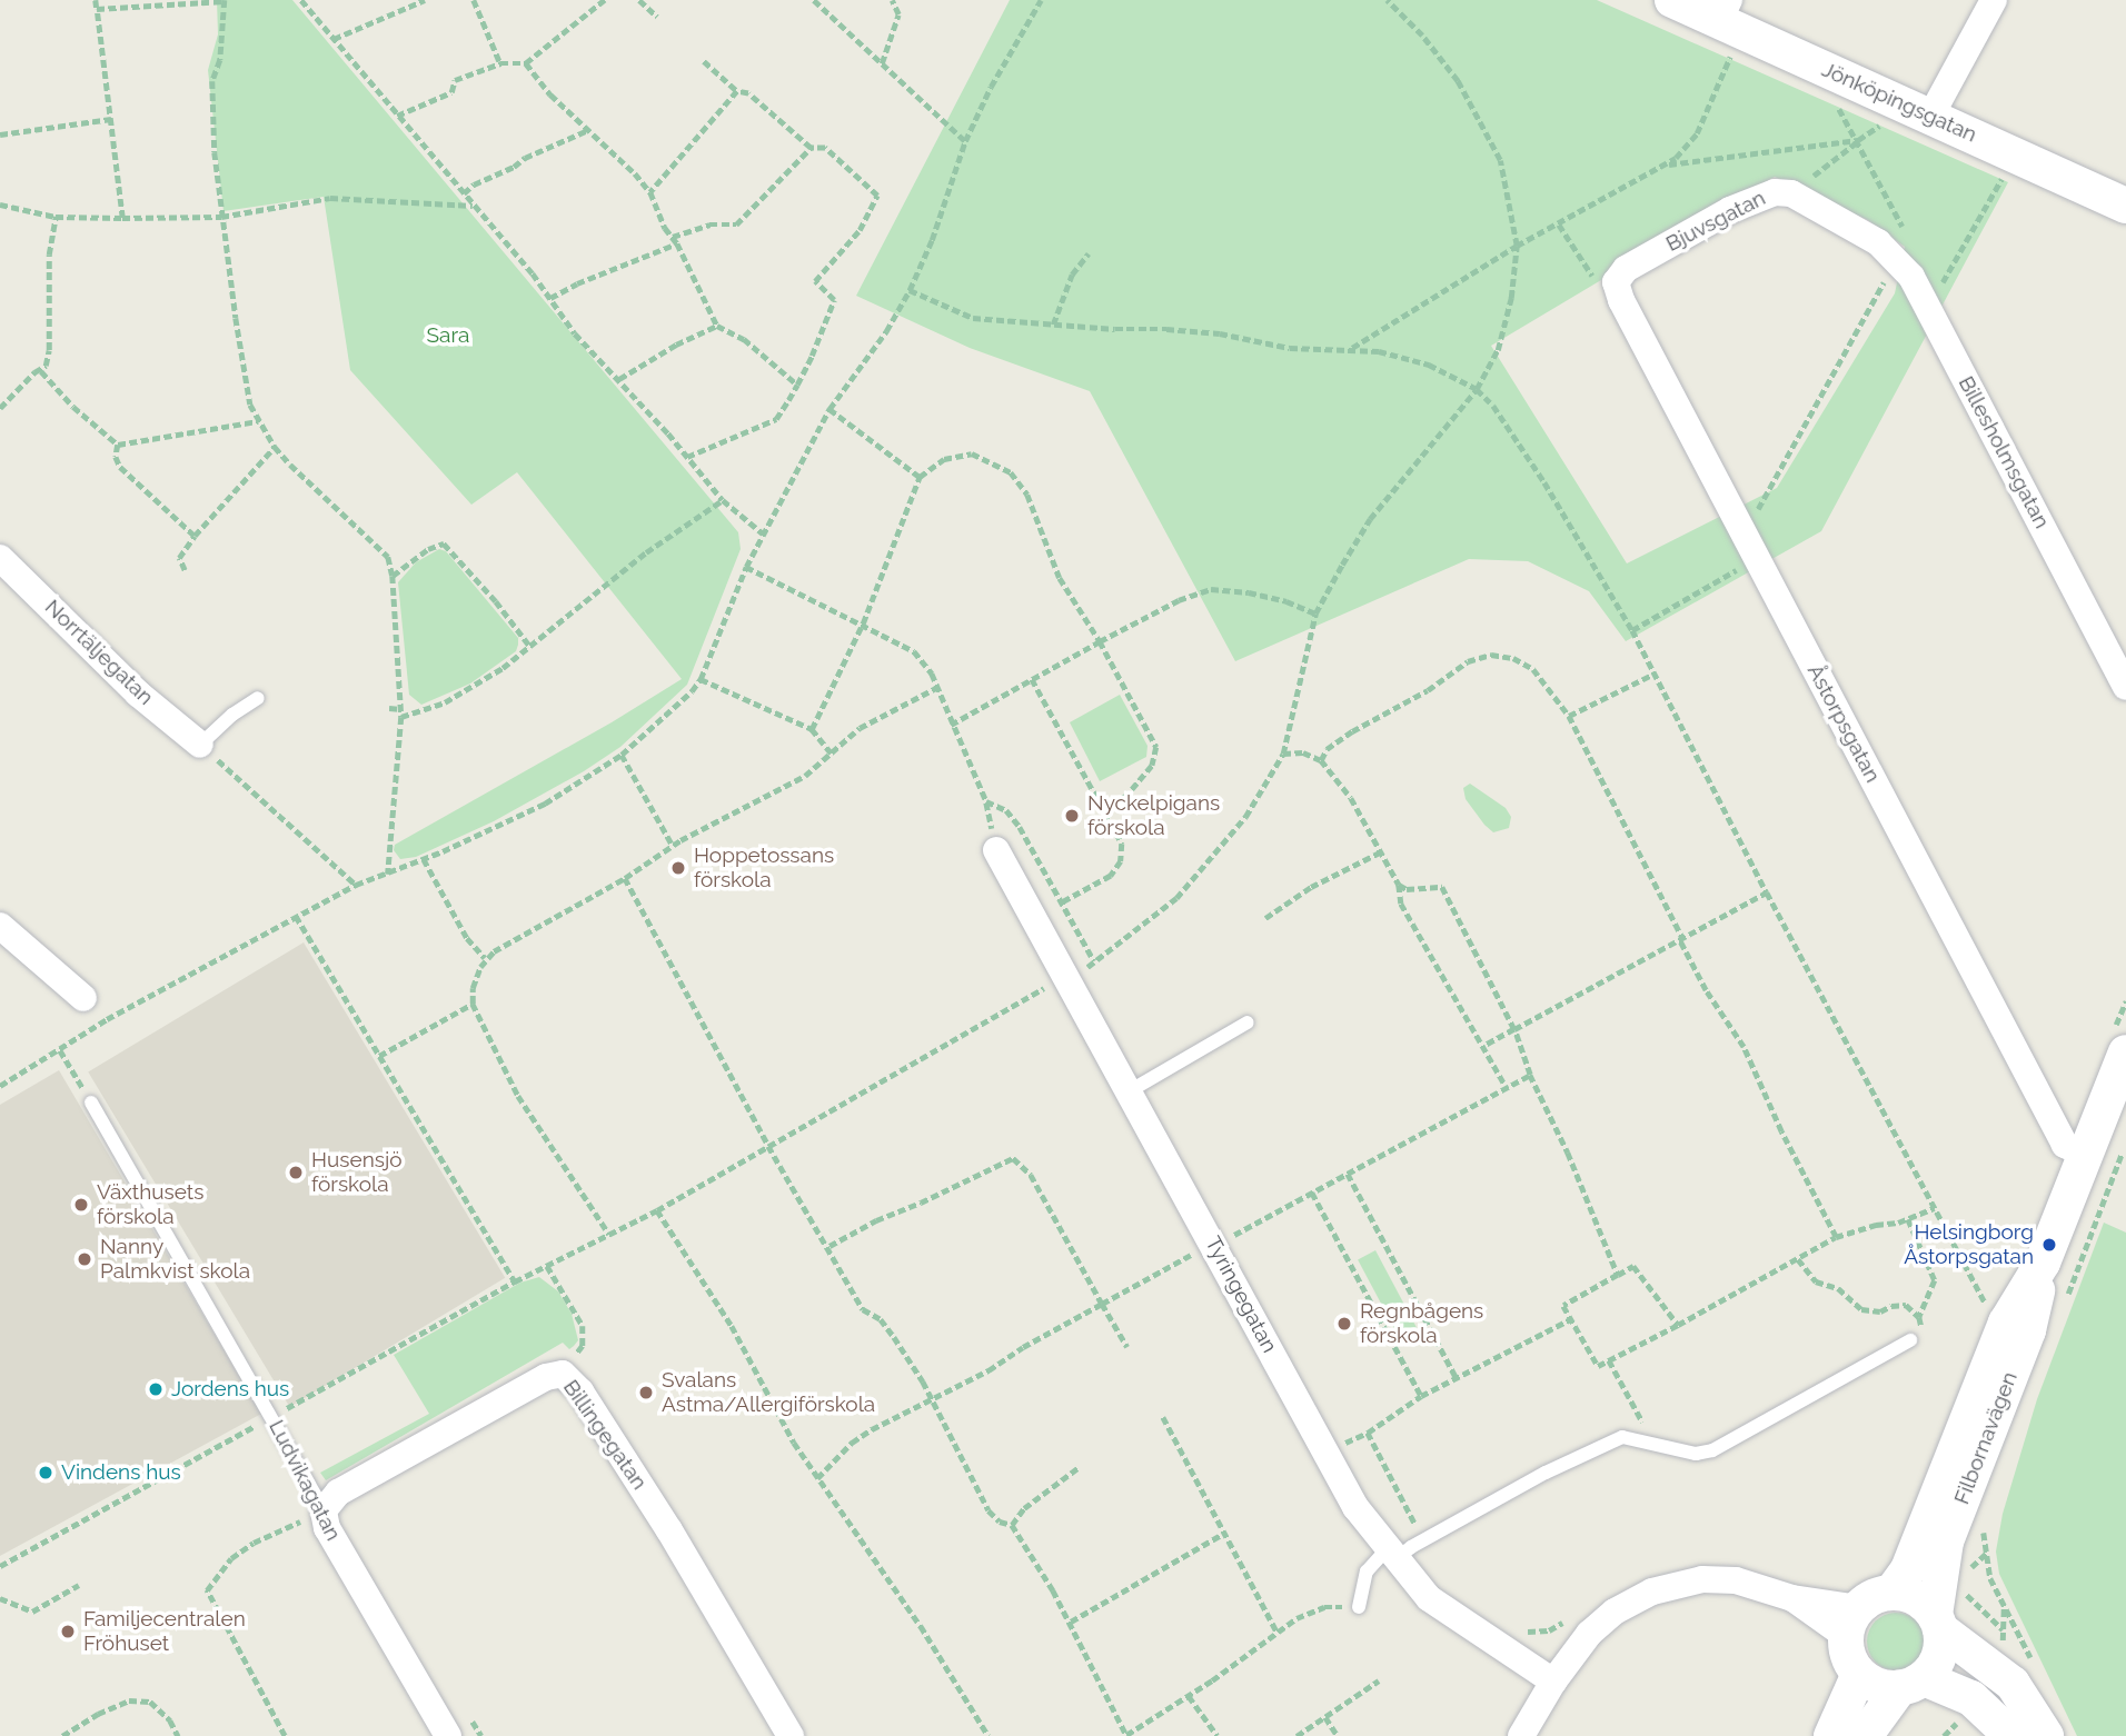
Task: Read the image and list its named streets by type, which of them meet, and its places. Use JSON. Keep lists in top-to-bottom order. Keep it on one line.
{"streets":{"street":["Jönköpingsgatan","Bjuvsgatan","Billesholmsgatan","Norrtäljegatan","Åstorpsgatan","Tyringegatan","Billingegatan","Filbornavägen","Ludvikagatan"]},"crossings":[["Bjuvsgatan","Billesholmsgatan"],["Bjuvsgatan","Åstorpsgatan"],["Åstorpsgatan","Filbornavägen"],["Billingegatan","Ludvikagatan"]],"parks":["Sara"],"places":["Nyckelpigans förskola","Hoppetossans förskola","Husensjö förskola","Växthusets förskola","Helsingborg Åstorpsgatan","Nanny Palmkvist skola","Regnbågens förskola","Jordens hus","Svalans Astma/Allergiförskola","Vindens hus","Familjecentralen Fröhuset"]}
